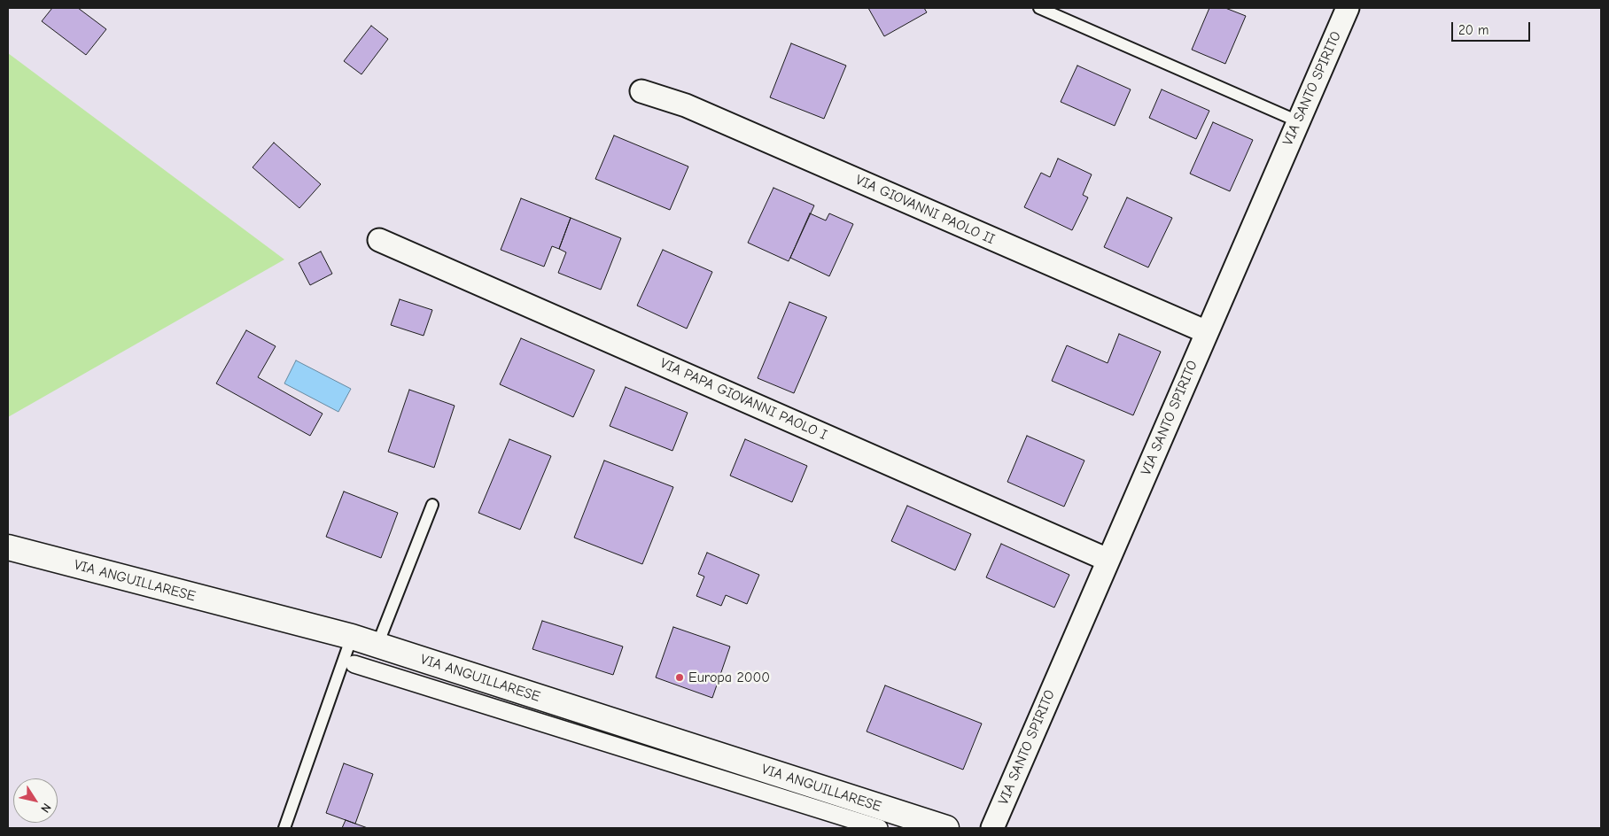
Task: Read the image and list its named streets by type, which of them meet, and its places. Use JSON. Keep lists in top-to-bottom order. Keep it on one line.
{"streets":{"main road":["VIA ANGUILLARESE"],"street":["VIA SANTO SPIRITO","VIA GIOVANNI PAOLO II","VIA PAPA GIOVANNI PAOLO I"]},"crossings":[["VIA SANTO SPIRITO","VIA GIOVANNI PAOLO II"],["VIA SANTO SPIRITO","VIA PAPA GIOVANNI PAOLO I"]],"places":["Europa 2000"],"scale_bar":"20 m","north":"bottom right"}
